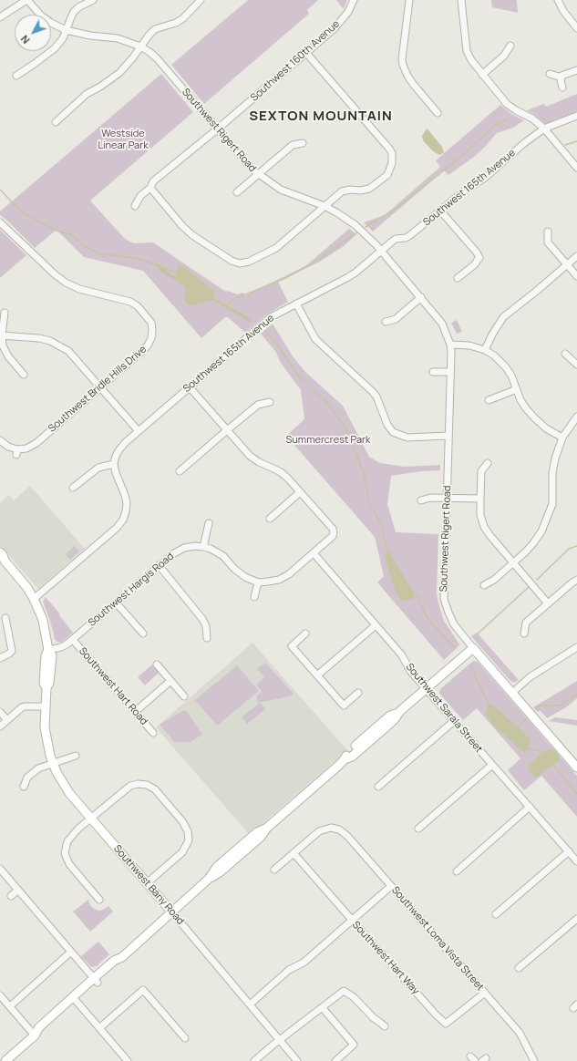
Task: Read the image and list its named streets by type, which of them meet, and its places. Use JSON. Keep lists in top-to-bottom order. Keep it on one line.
{"streets":{"main road":["Southwest Rigert Road","Southwest Bany Road"],"street":["Southwest 160th Avenue","Southwest 165th Avenue","Southwest Bridle Hills Drive","Southwest Hargis Road","Southwest Hart Road","Southwest Sarala Street","Southwest Loma Vista Street","Southwest Hart Way"]},"crossings":[["Southwest 160th Avenue","Southwest Rigert Road"],["Southwest Rigert Road","Southwest 165th Avenue"],["Southwest Hargis Road","Southwest Hart Road"],["Southwest Hargis Road","Southwest Bany Road"],["Southwest Loma Vista Street","Southwest Hart Way"]],"districts":["SEXTON MOUNTAIN"],"parks":["Westside Linear Park","Summercrest Park"],"north":"bottom left"}
